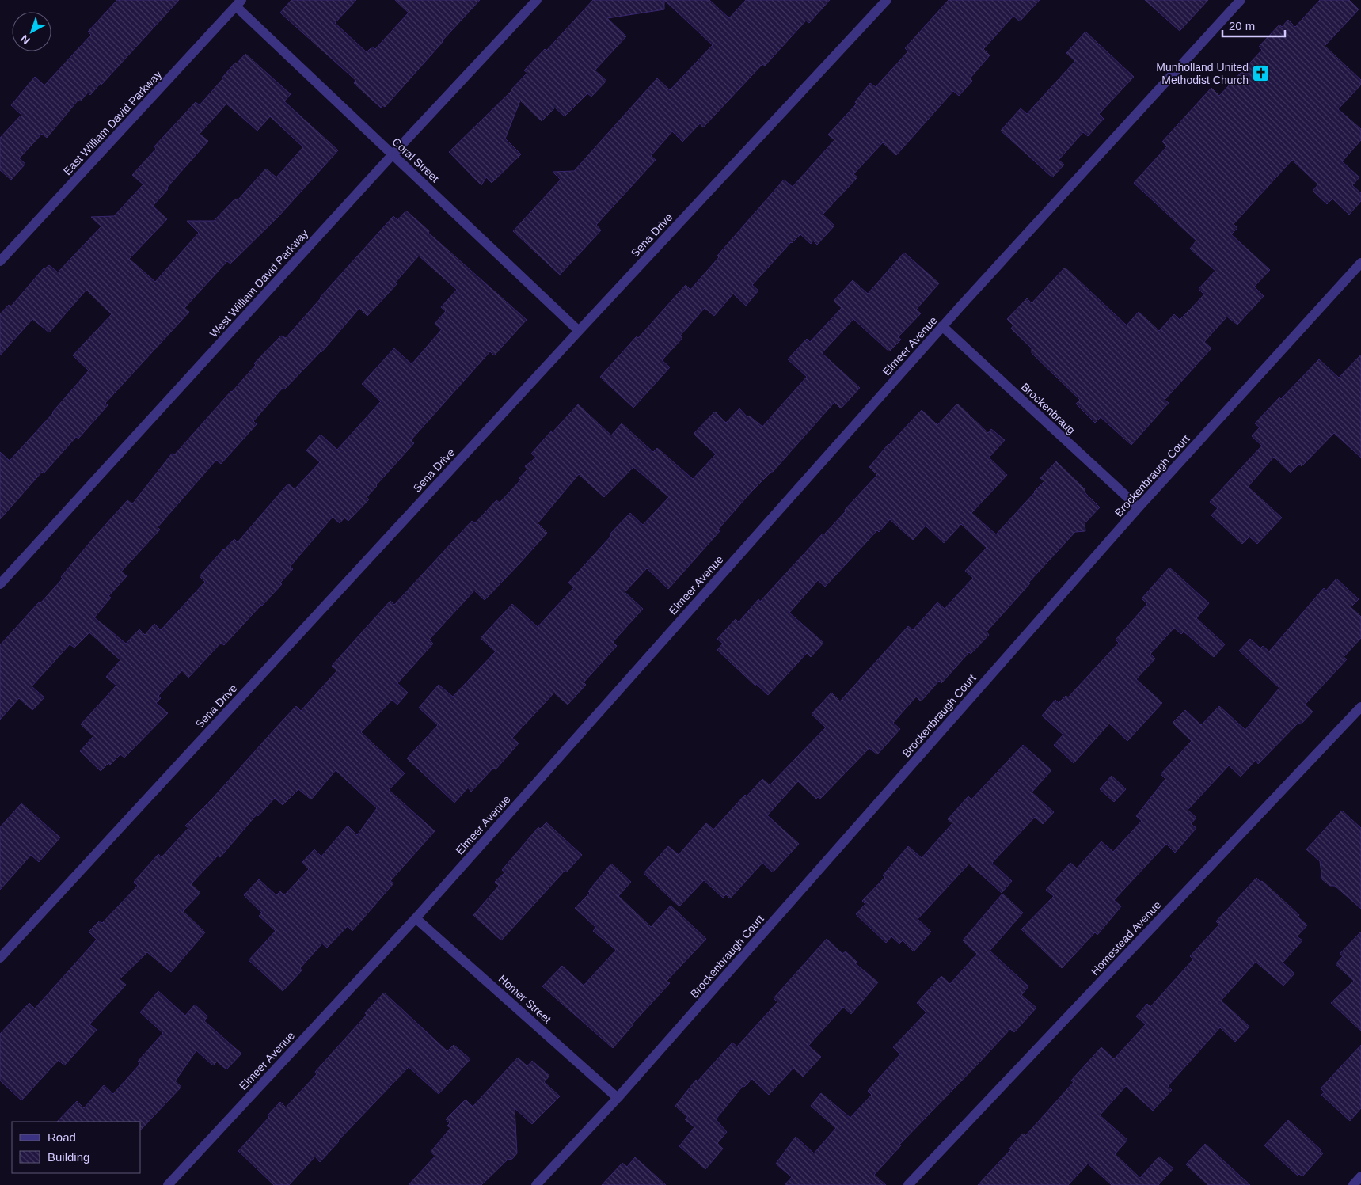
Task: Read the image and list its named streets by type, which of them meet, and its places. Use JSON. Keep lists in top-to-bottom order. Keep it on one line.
{"streets":{"street":["East William David Parkway","Coral Street","Sena Drive","West William David Parkway","Elmeer Avenue","Brockenbraug","Brockenbraugh Court","Homestead Avenue","Homer Street"]},"crossings":[["East William David Parkway","Coral Street"],["Coral Street","Sena Drive"],["Coral Street","West William David Parkway"],["Elmeer Avenue","Brockenbraug"],["Elmeer Avenue","Homer Street"],["Brockenbraug","Brockenbraugh Court"],["Brockenbraugh Court","Homer Street"]],"places":{"church":["Munholland United Methodist Church"]},"legend":["Road","Building"],"scale_bar":"20 m","north":"bottom left"}
